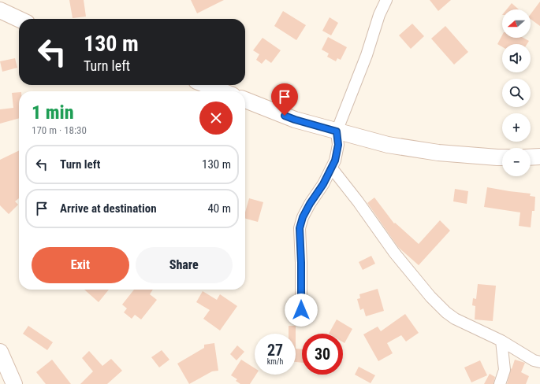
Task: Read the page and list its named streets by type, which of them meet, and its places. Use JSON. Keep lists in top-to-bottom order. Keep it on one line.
{"north":"left","page":{"map_buttons":["+","−"],"turn":["130 m","Turn left"],"heading":["1 min","170 m · 18:30"],"list":[{"name":"Turn left","value":"130 m"},{"name":"Arrive at destination","value":"40 m"}],"buttons":["Exit","Share"],"speed":"27 km/h","limit":"30"}}
